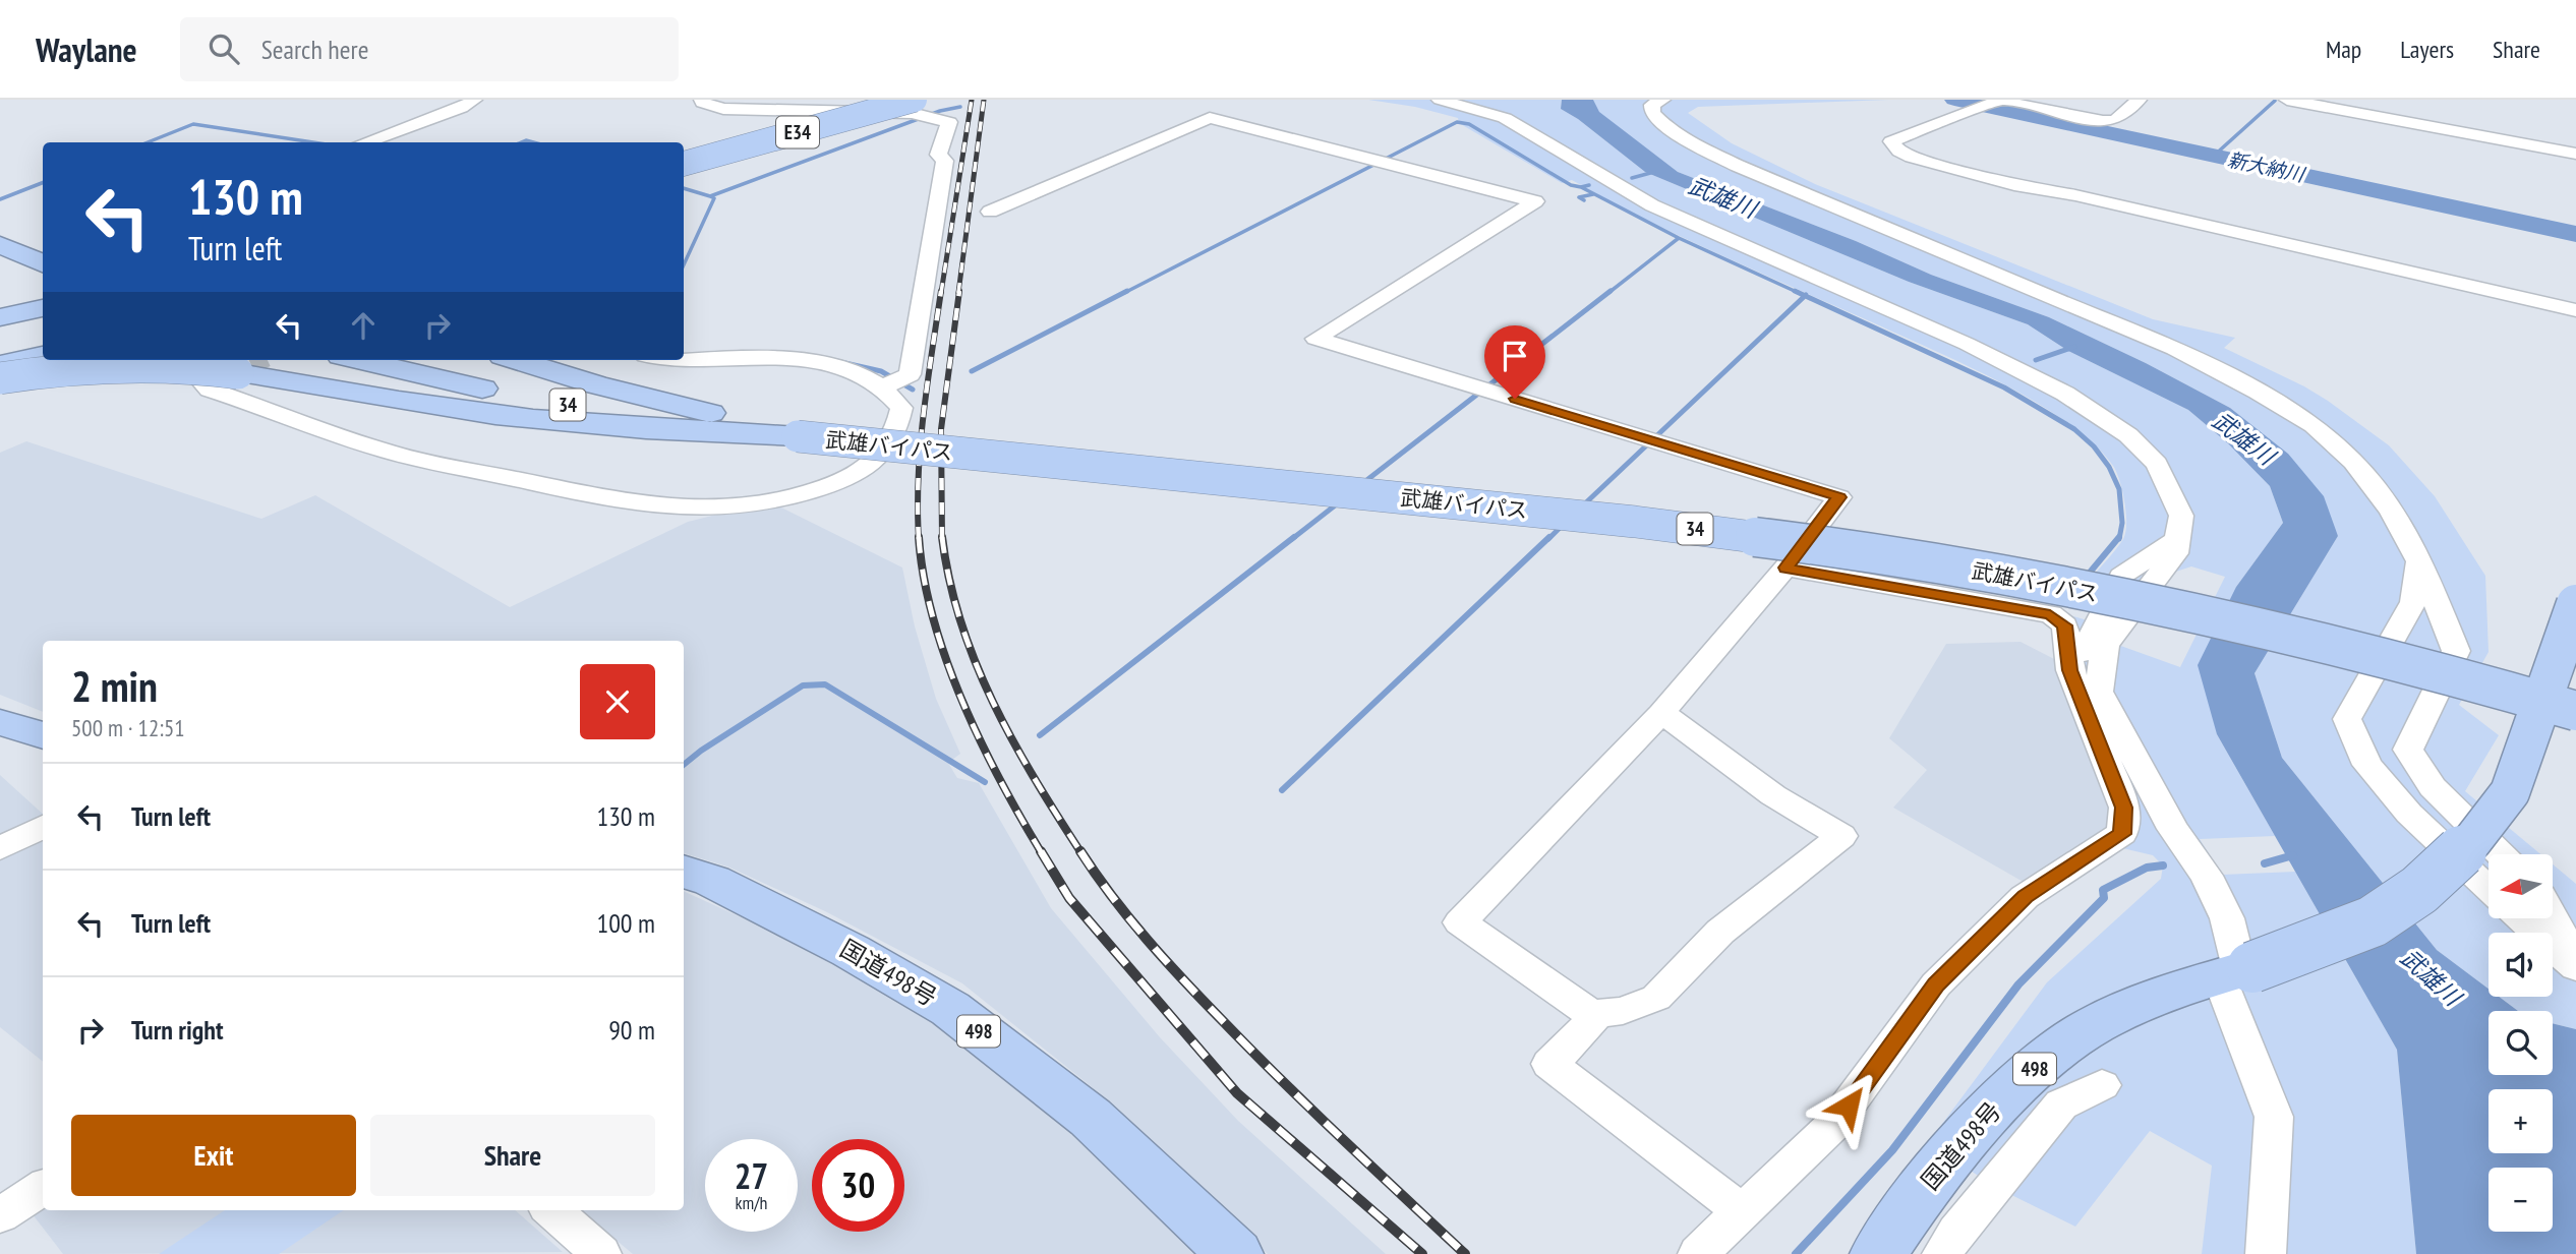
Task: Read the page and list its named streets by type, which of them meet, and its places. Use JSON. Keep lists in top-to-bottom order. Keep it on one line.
{"streets":{"highway":["E34","34","武雄バイパス","国道498号","498"]},"crossings":[["武雄バイパス","498"],["国道498号","498"]],"water":["新大納川","武雄川"],"north":"left","page":{"header":"Waylane","search":"Search here","nav":["Map","Layers","Share"],"turn":["130 m","Turn left"],"heading":["2 min","500 m · 12:51"],"list":[{"name":"Turn left","value":"130 m"},{"name":"Turn left","value":"100 m"},{"name":"Turn right","value":"90 m"}],"map_buttons":["+","−"],"buttons":["Exit","Share"],"speed":"27 km/h","limit":"30"}}
